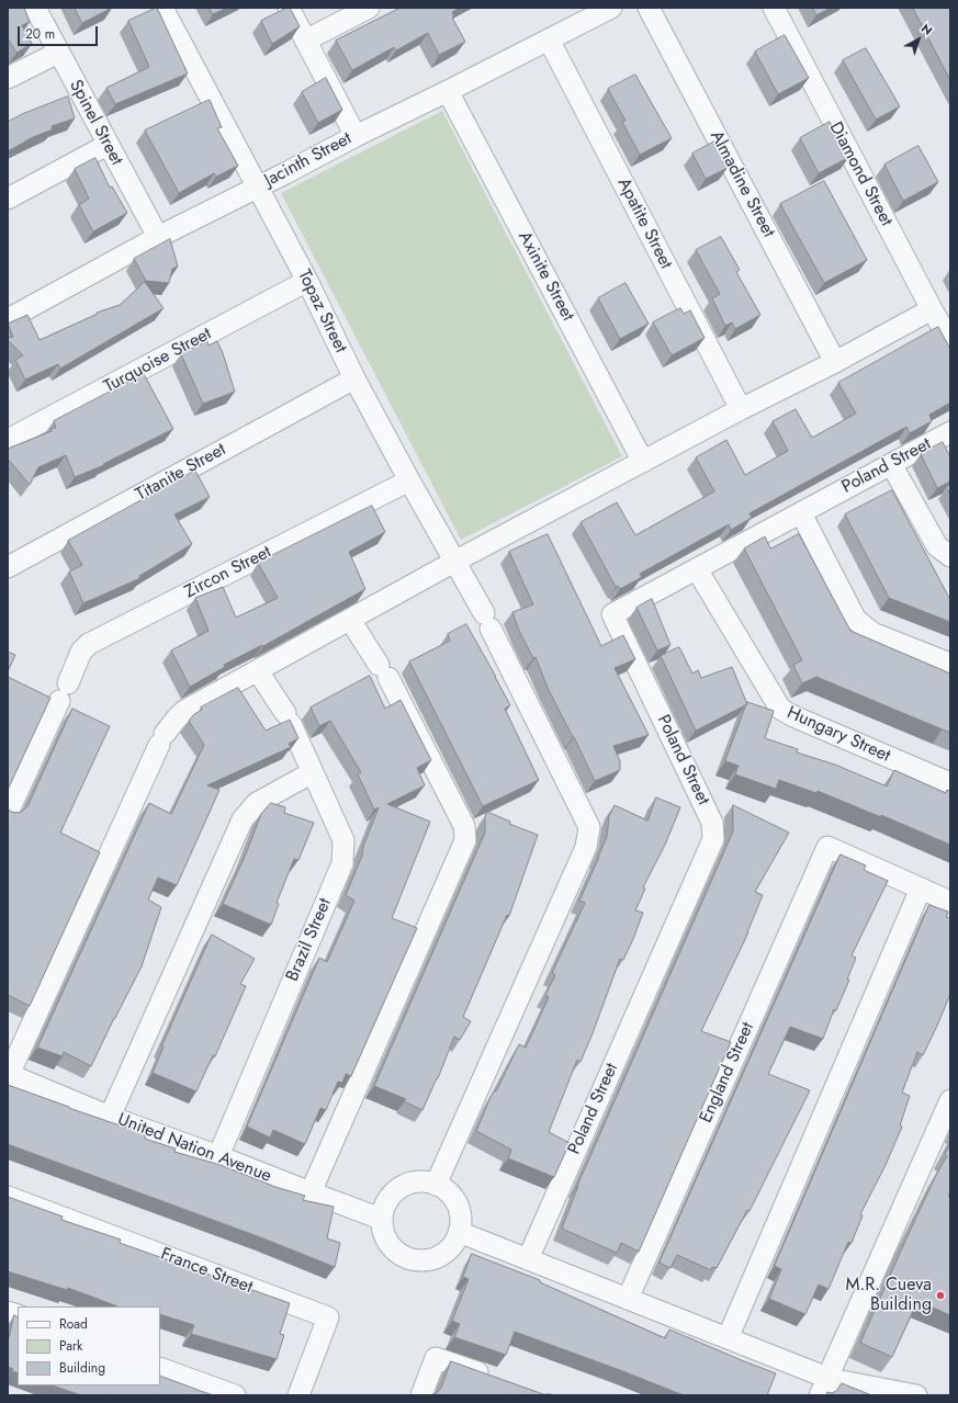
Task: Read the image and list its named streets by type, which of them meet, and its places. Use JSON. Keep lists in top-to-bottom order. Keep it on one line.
{"streets":{"street":["Spinel Street","Jacinth Street","Diamond Street","Almadine Street","Apatite Street","Axinite Street","Topaz Street","Turquoise Street","Poland Street","Titanite Street","Zircon Street","Hungary Street","Brazil Street","England Street","United Nation Avenue","France Street"]},"crossings":[["Spinel Street","Jacinth Street"],["Jacinth Street","Apatite Street"],["Jacinth Street","Axinite Street"],["Jacinth Street","Topaz Street"],["Topaz Street","Turquoise Street"],["Topaz Street","Titanite Street"],["Topaz Street","Zircon Street"],["Topaz Street","United Nation Avenue"],["Poland Street","Hungary Street"],["Brazil Street","United Nation Avenue"]],"places":["M.R. Cueva Building"],"legend":["Road","Park","Building"],"scale_bar":"20 m","north":"top right"}
